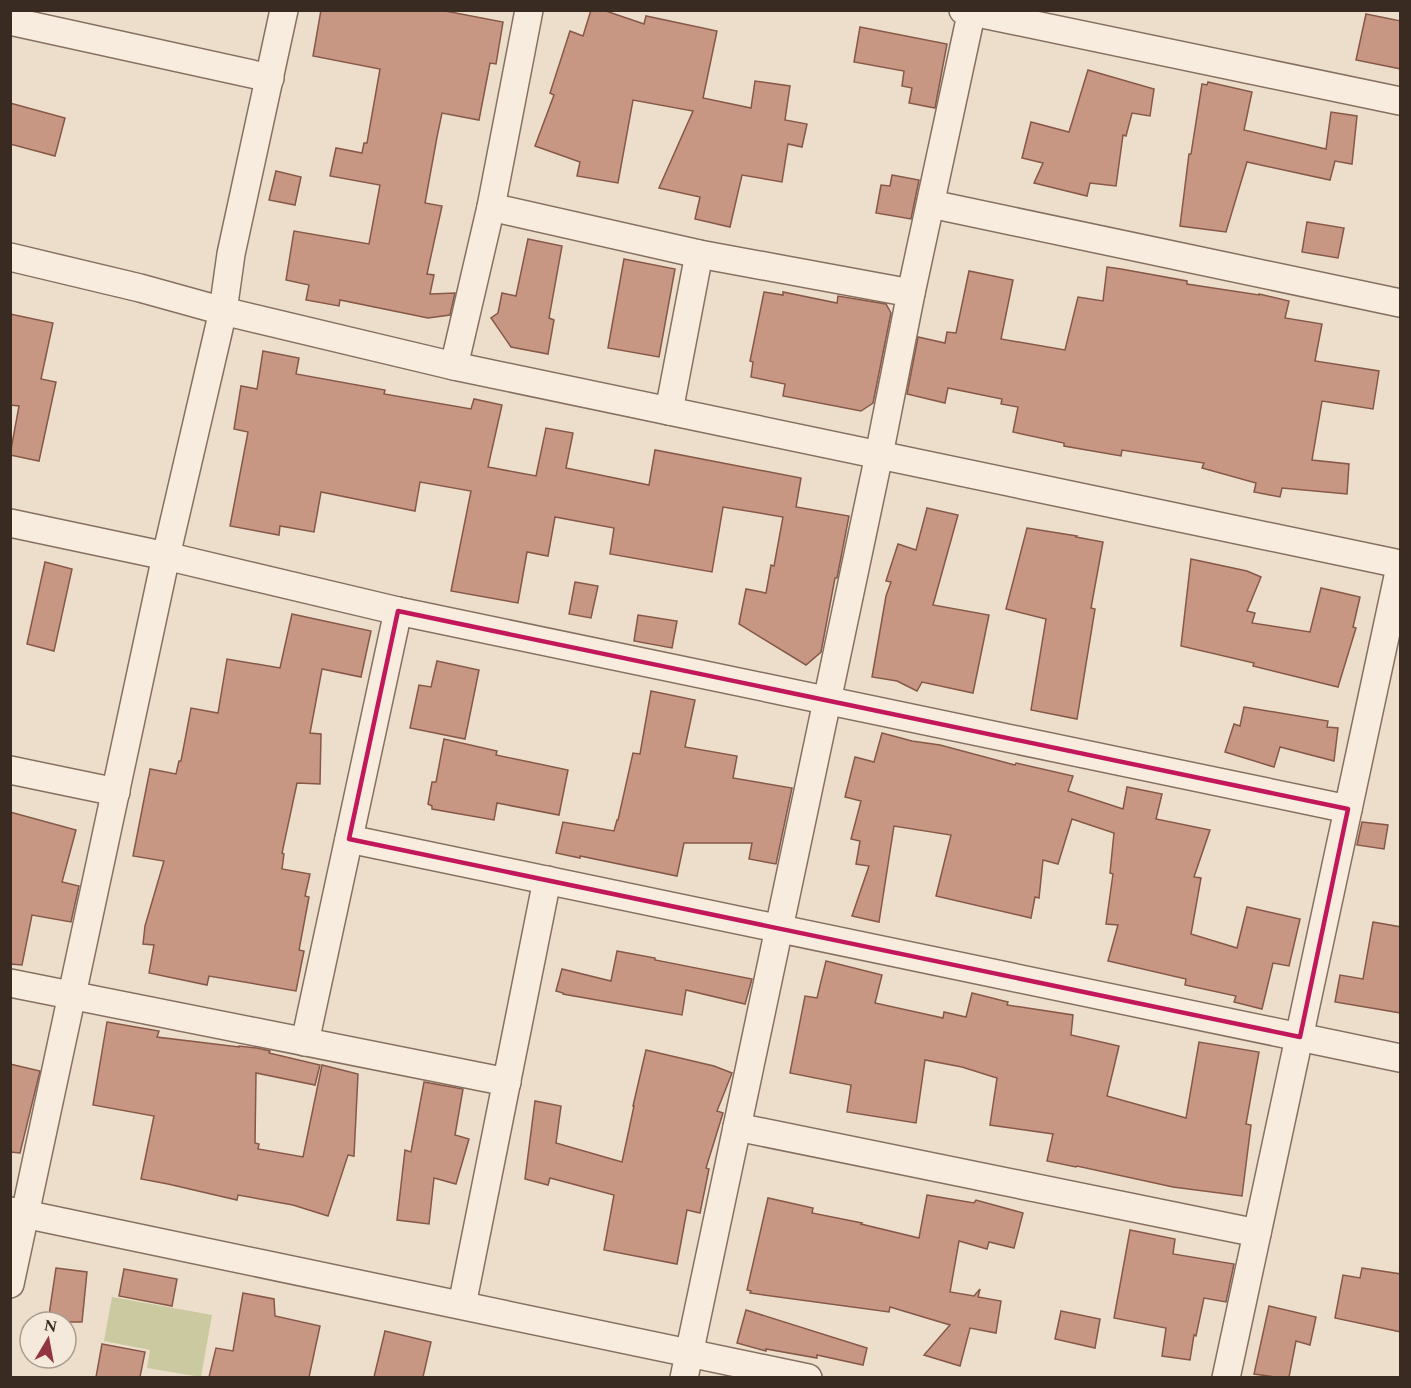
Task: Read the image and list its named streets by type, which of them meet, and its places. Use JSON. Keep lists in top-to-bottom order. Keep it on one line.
{"north":"top"}
